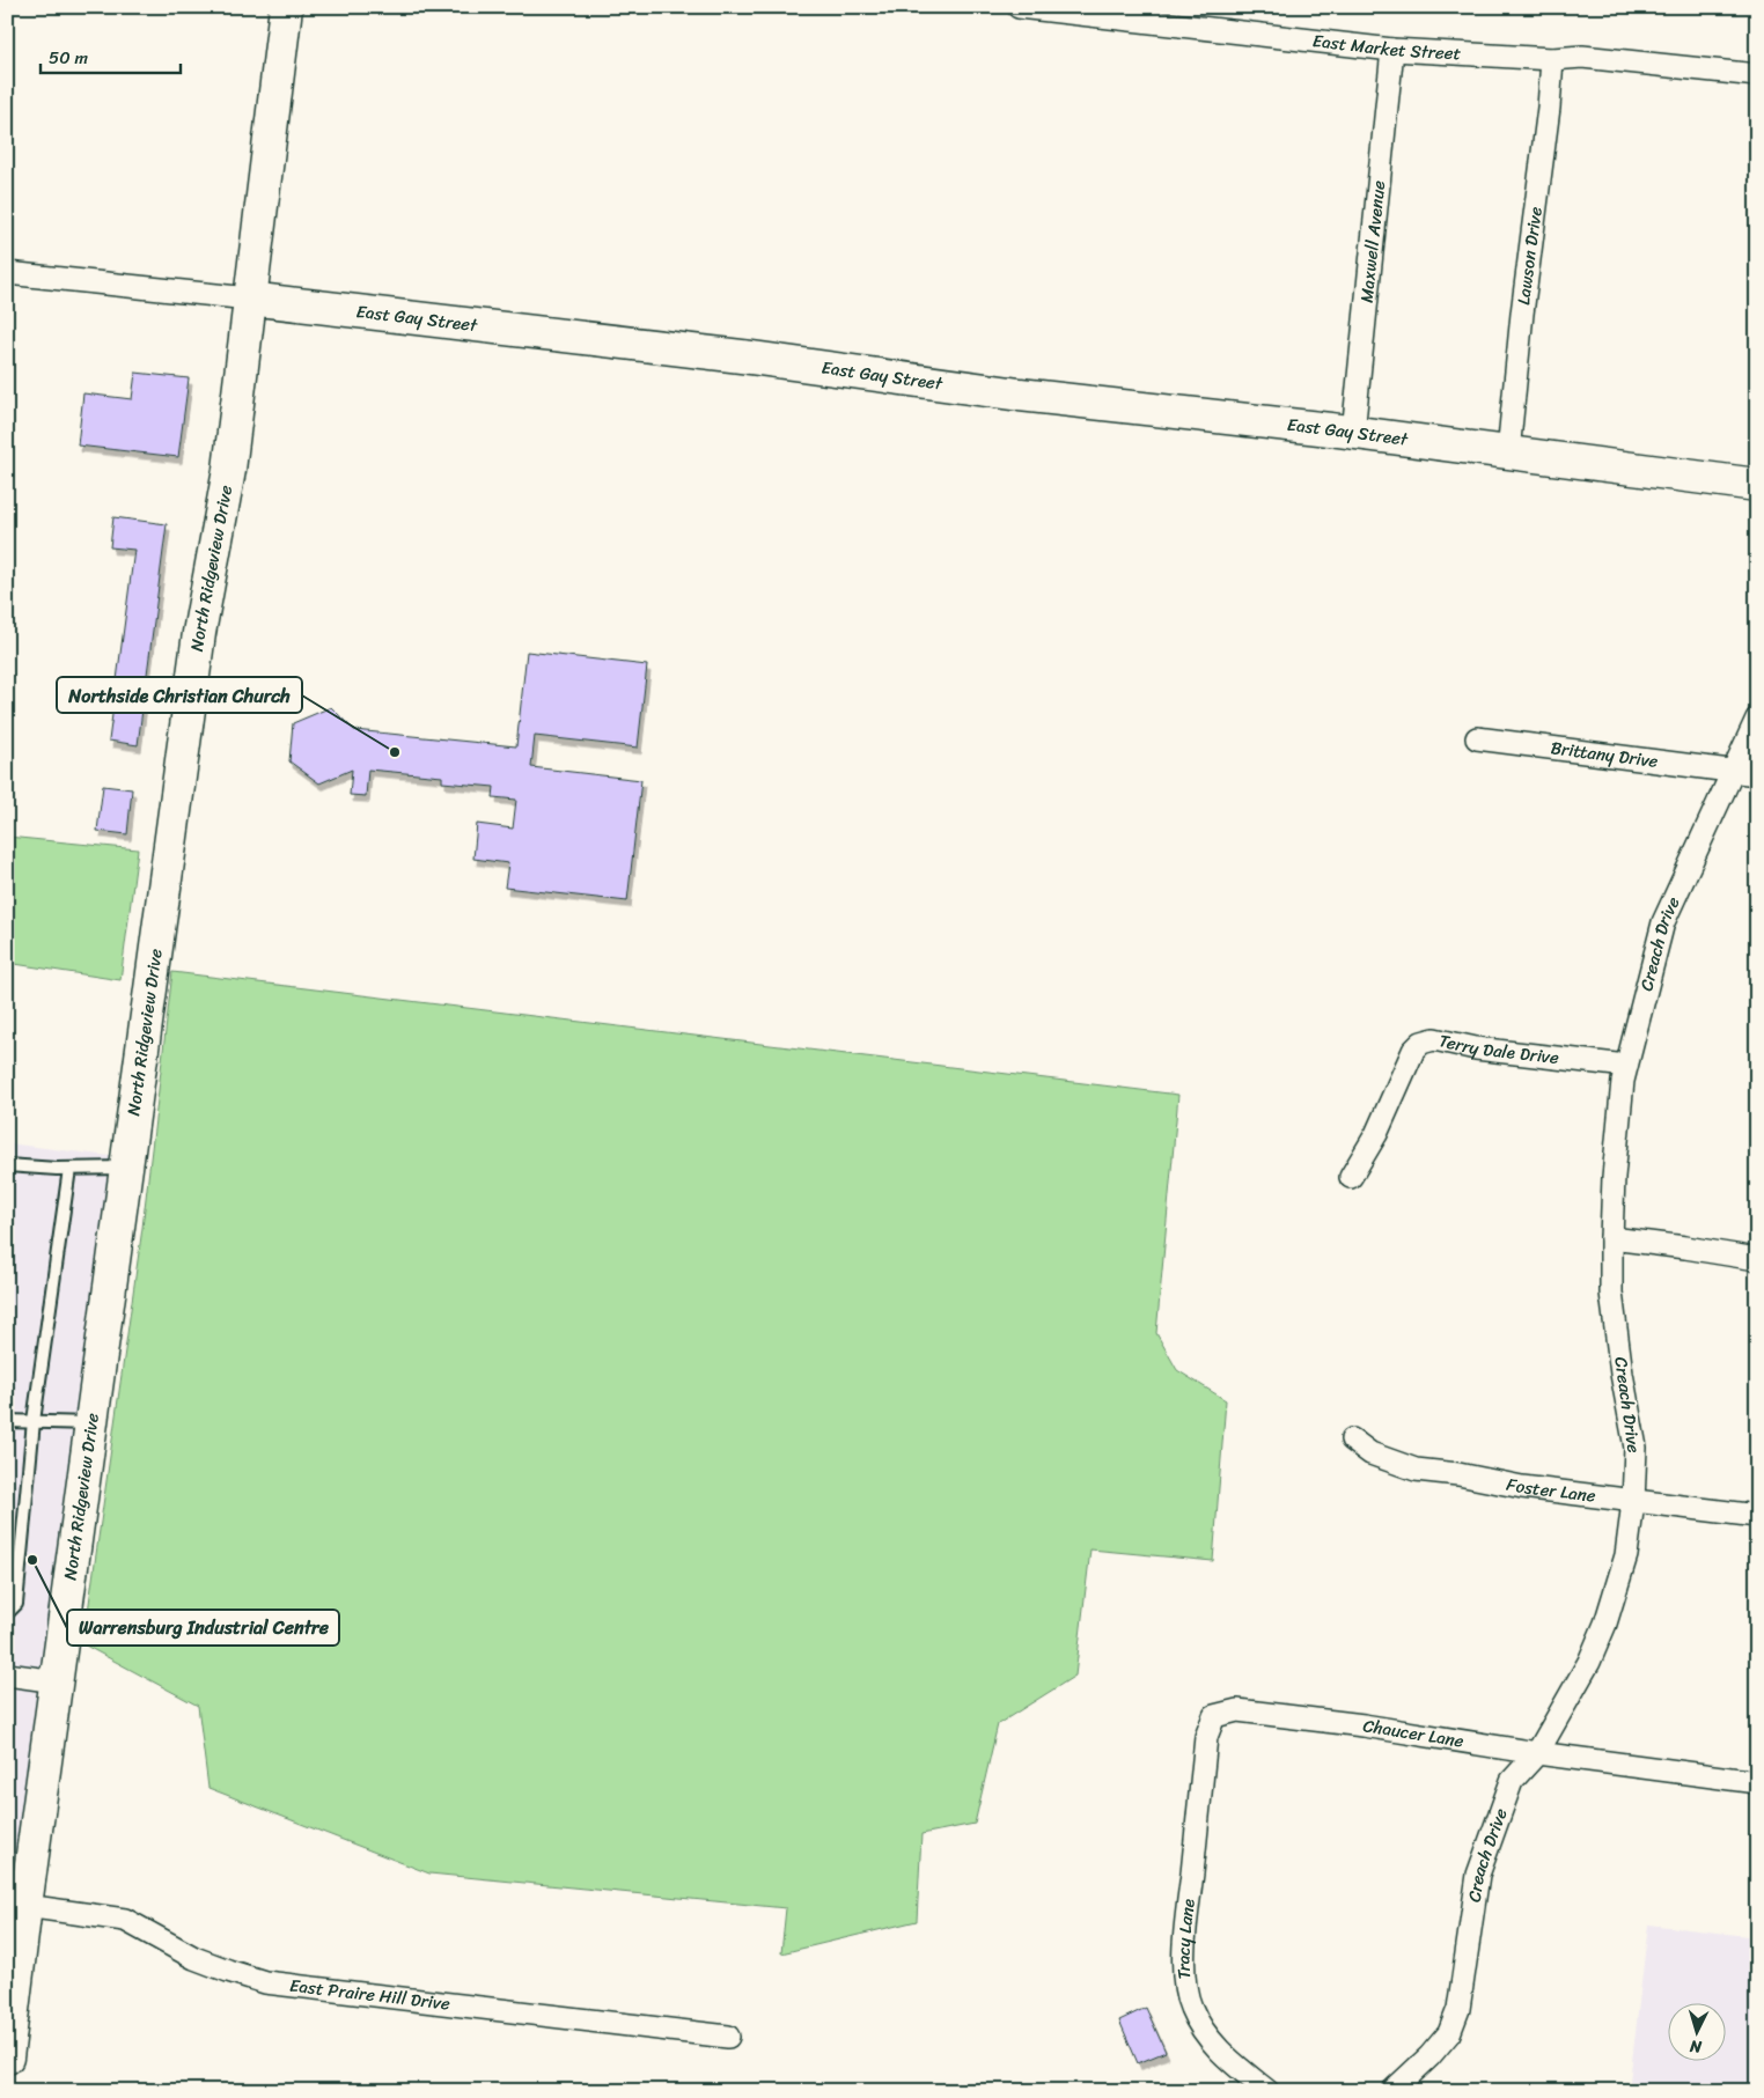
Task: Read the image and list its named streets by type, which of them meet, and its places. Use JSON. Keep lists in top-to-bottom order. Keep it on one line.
{"streets":{"main road":["East Gay Street","North Ridgeview Drive"],"street":["East Market Street","Maxwell Avenue","Lawson Drive","Brittany Drive","Creach Drive","Terry Dale Drive","Foster Lane","Chaucer Lane","Tracy Lane","East Praire Hill Drive"]},"crossings":[["East Market Street","Maxwell Avenue"],["East Market Street","Lawson Drive"],["Maxwell Avenue","East Gay Street"],["Lawson Drive","East Gay Street"],["East Gay Street","North Ridgeview Drive"],["North Ridgeview Drive","East Praire Hill Drive"],["Brittany Drive","Creach Drive"],["Creach Drive","Terry Dale Drive"],["Creach Drive","Foster Lane"],["Creach Drive","Chaucer Lane"],["Chaucer Lane","Tracy Lane"]],"places":["Northside Christian Church","Warrensburg Industrial Centre"],"scale_bar":"50 m","north":"bottom"}
